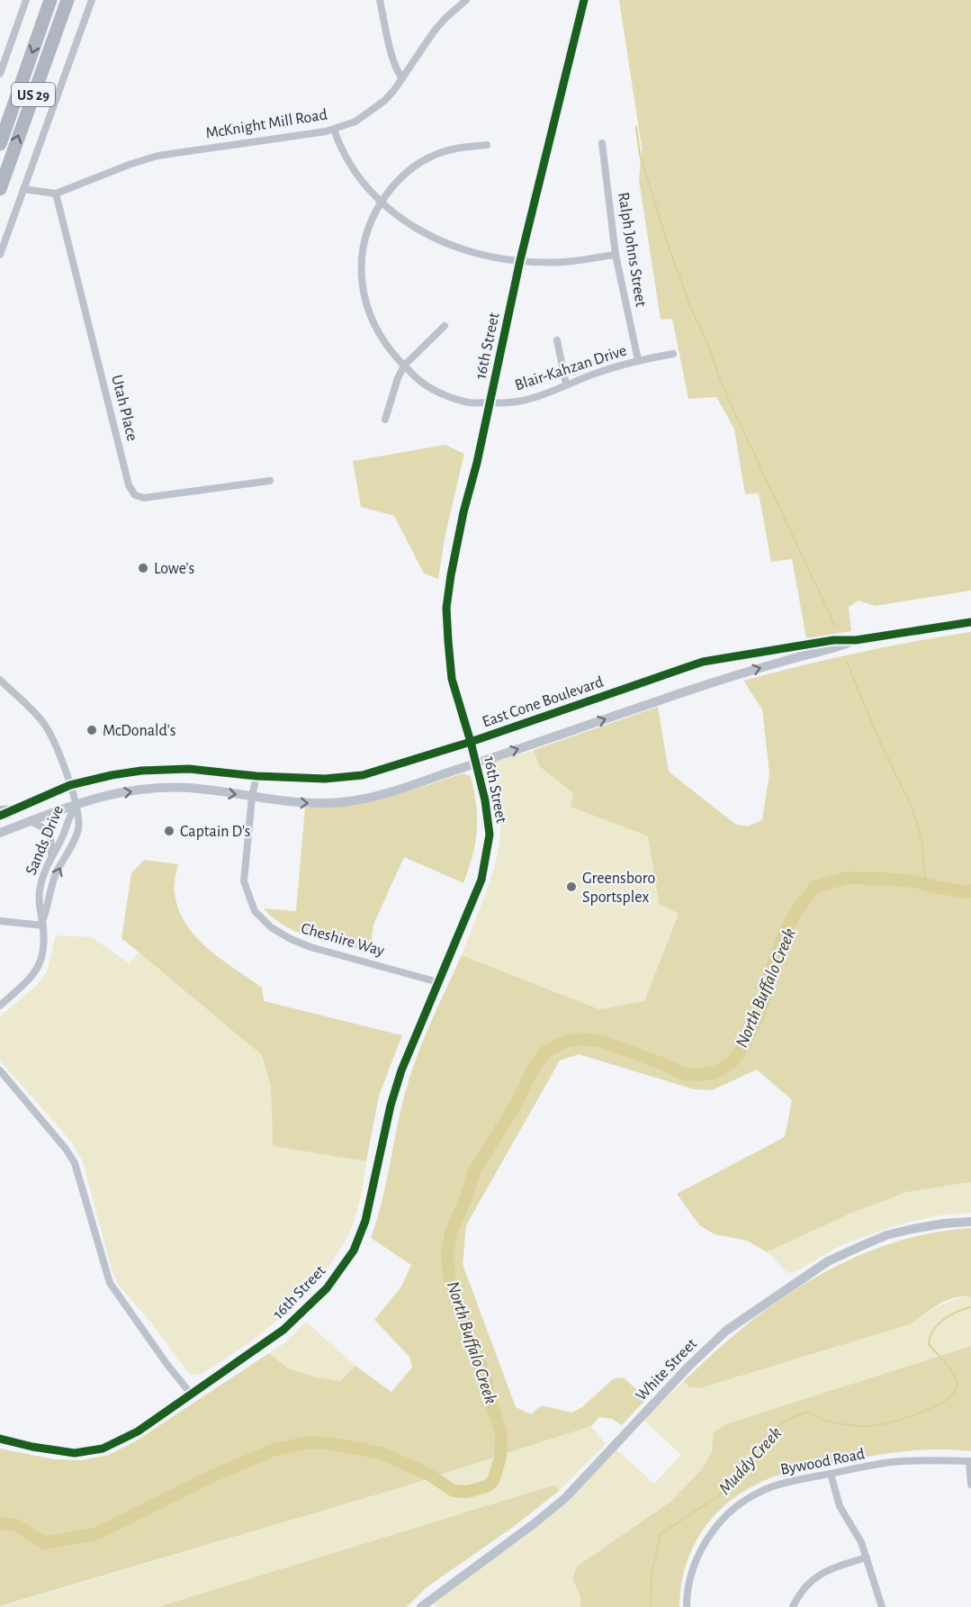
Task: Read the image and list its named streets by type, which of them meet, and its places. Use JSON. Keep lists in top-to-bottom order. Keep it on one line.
{"streets":{"highway":["US 29"],"street":["McKnight Mill Road","Ralph Johns Street","16th Street","Blair-Kahzan Drive","Utah Place","East Cone Boulevard","Sands Drive","Cheshire Way","White Street","Bywood Road"]},"crossings":[["McKnight Mill Road","Utah Place"],["Ralph Johns Street","Blair-Kahzan Drive"],["16th Street","Blair-Kahzan Drive"],["16th Street","East Cone Boulevard"],["16th Street","Cheshire Way"],["East Cone Boulevard","Sands Drive"],["East Cone Boulevard","Cheshire Way"]],"water":["North Buffalo Creek","Muddy Creek"],"places":["Lowe's","McDonald's","Captain D's","Greensboro Sportsplex"]}
